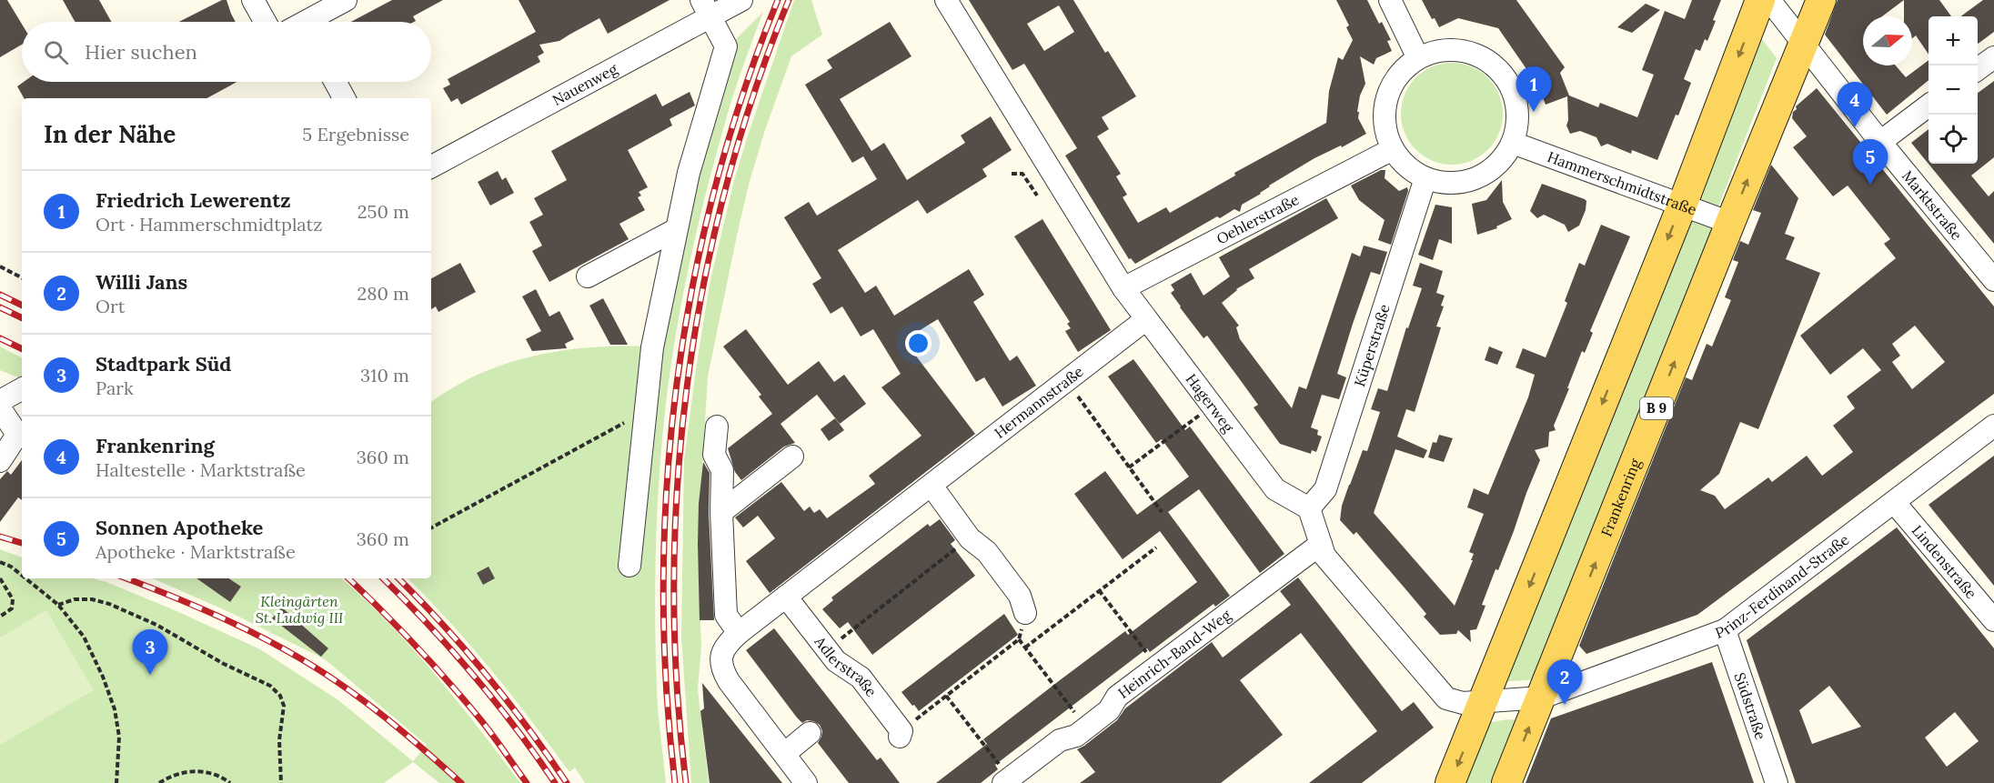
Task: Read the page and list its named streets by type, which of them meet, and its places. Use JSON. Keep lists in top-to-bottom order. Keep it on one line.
{"streets":{"main road":["B 9","Frankenring"],"street":["Nauenweg","Hammerschmidtstraße","Marktstraße","Oehlerstraße","Küperstraße","Hermannstraße","Hagerweg","Lindenstraße","Prinz-Ferdinand-Straße","Heinrich-Band-Weg","Adlerstraße","Südstraße"]},"crossings":[["Hammerschmidtstraße","Oehlerstraße"],["Hammerschmidtstraße","Küperstraße"],["Hammerschmidtstraße","Frankenring"],["Marktstraße","Frankenring"],["Oehlerstraße","Küperstraße"],["Oehlerstraße","Hagerweg"],["Küperstraße","Hagerweg"],["Hermannstraße","Hagerweg"],["Hermannstraße","Adlerstraße"],["Frankenring","Prinz-Ferdinand-Straße"],["Lindenstraße","Prinz-Ferdinand-Straße"],["Prinz-Ferdinand-Straße","Südstraße"]],"parks":["Kleingärten St. Ludwig III"],"north":"right","page":{"map_buttons":["+","−"],"search":"Hier suchen","pins":["1","4","5","3","2"],"heading":["In der Nähe","5 Ergebnisse"],"list":[{"mark":"1","name":"Friedrich Lewerentz","note":"Ort · Hammerschmidtplatz","value":"250 m"},{"mark":"2","name":"Willi Jans","note":"Ort","value":"280 m"},{"mark":"3","name":"Stadtpark Süd","note":"Park","value":"310 m"},{"mark":"4","name":"Frankenring","note":"Haltestelle · Marktstraße","value":"360 m"},{"mark":"5","name":"Sonnen Apotheke","note":"Apotheke · Marktstraße","value":"360 m"}]}}
